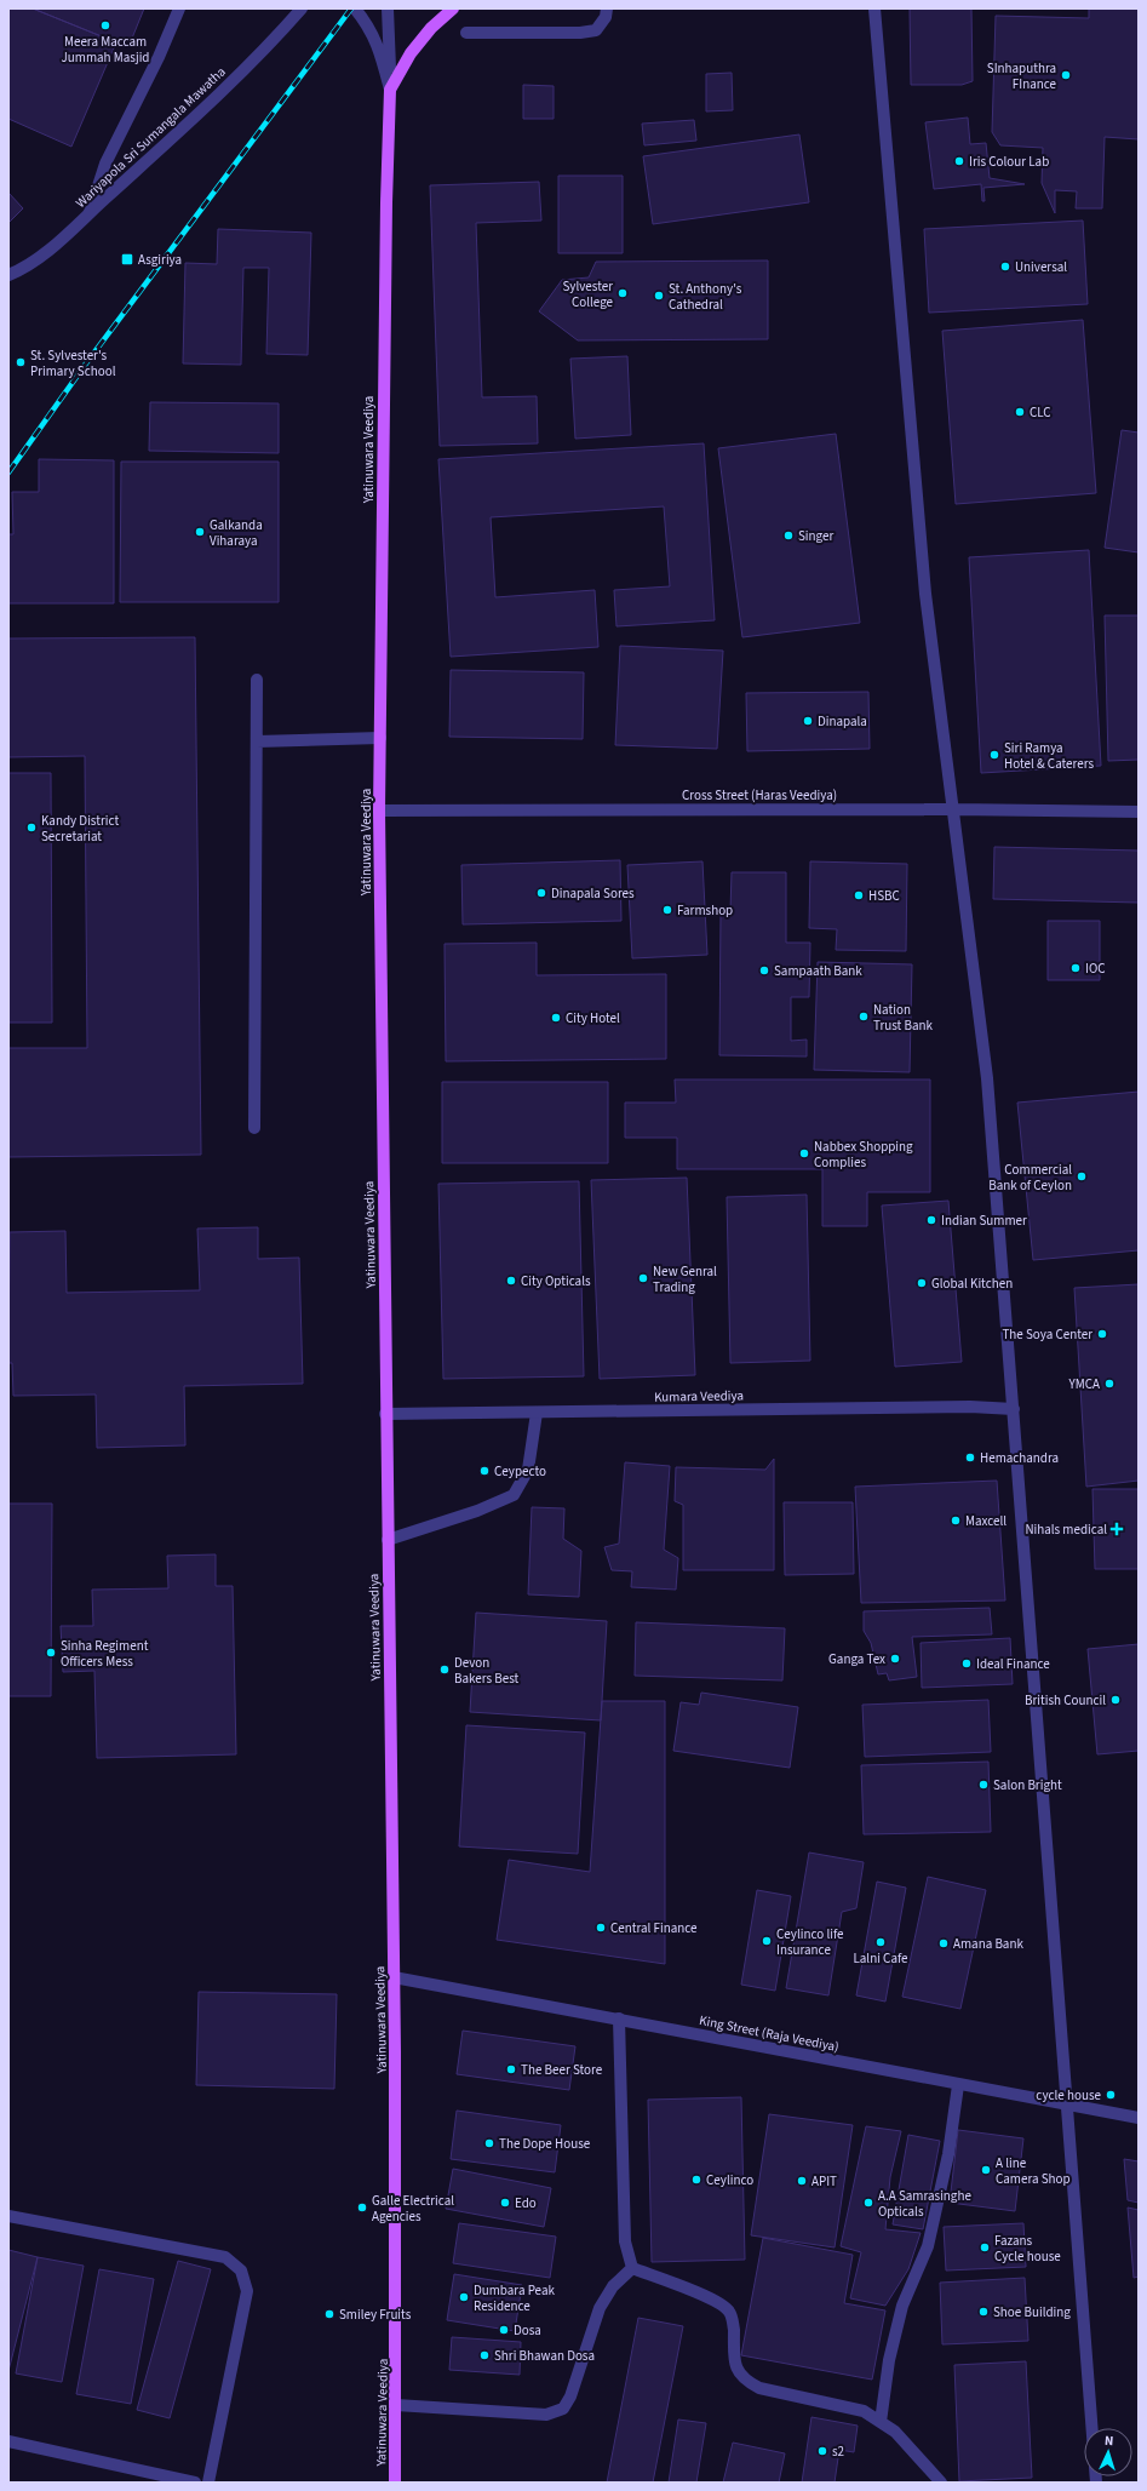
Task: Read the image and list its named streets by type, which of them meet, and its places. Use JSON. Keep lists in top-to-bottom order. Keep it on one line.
{"streets":{"main road":["Yatinuwara Veediya"],"street":["Wariyapola Sri Sumangala Mawatha","Cross Street (Haras Veediya)","Kumara Veediya","King Street (Raja Veediya)"]},"crossings":[["Yatinuwara Veediya","Cross Street (Haras Veediya)"],["Yatinuwara Veediya","Kumara Veediya"],["Yatinuwara Veediya","King Street (Raja Veediya)"]],"places":{"other":["Meera Maccam Jummah Masjid","SInhaputhra FInance","Iris Colour Lab","Universal","Sylvester College","St. Anthony's Cathedral","St. Sylvester's Primary School","CLC","Galkanda Viharaya","Singer","Dinapala","Siri Ramya Hotel & Caterers","Kandy District Secretariat","Dinapala Sores","HSBC","Farmshop","IOC","Sampaath Bank","Nation Trust Bank","City Hotel","Nabbex Shopping Complies","Commercial Bank of Ceylon","Indian Summer","New Genral Trading","City Opticals","Global Kitchen","The Soya Center","YMCA","Hemachandra","Ceypecto","Maxcell","Sinha Regiment Officers Mess","Ganga Tex","Ideal Finance","Devon Bakers Best","British Council","Salon Bright","Central Finance","Ceylinco life Insurance","Lalni Cafe","Amana Bank","The Beer Store","cycle house","The Dope House","A line Camera Shop","Ceylinco","APIT","Edo","A.A Samrasinghe Opticals","Galle Electrical Agencies","Fazans Cycle house","Dumbara Peak Residence","Shoe Building","Smiley Fruits","Dosa","Shri Bhawan Dosa","s2"],"transit":["Asgiriya"],"health":["Nihals medical"]},"north":"top"}
